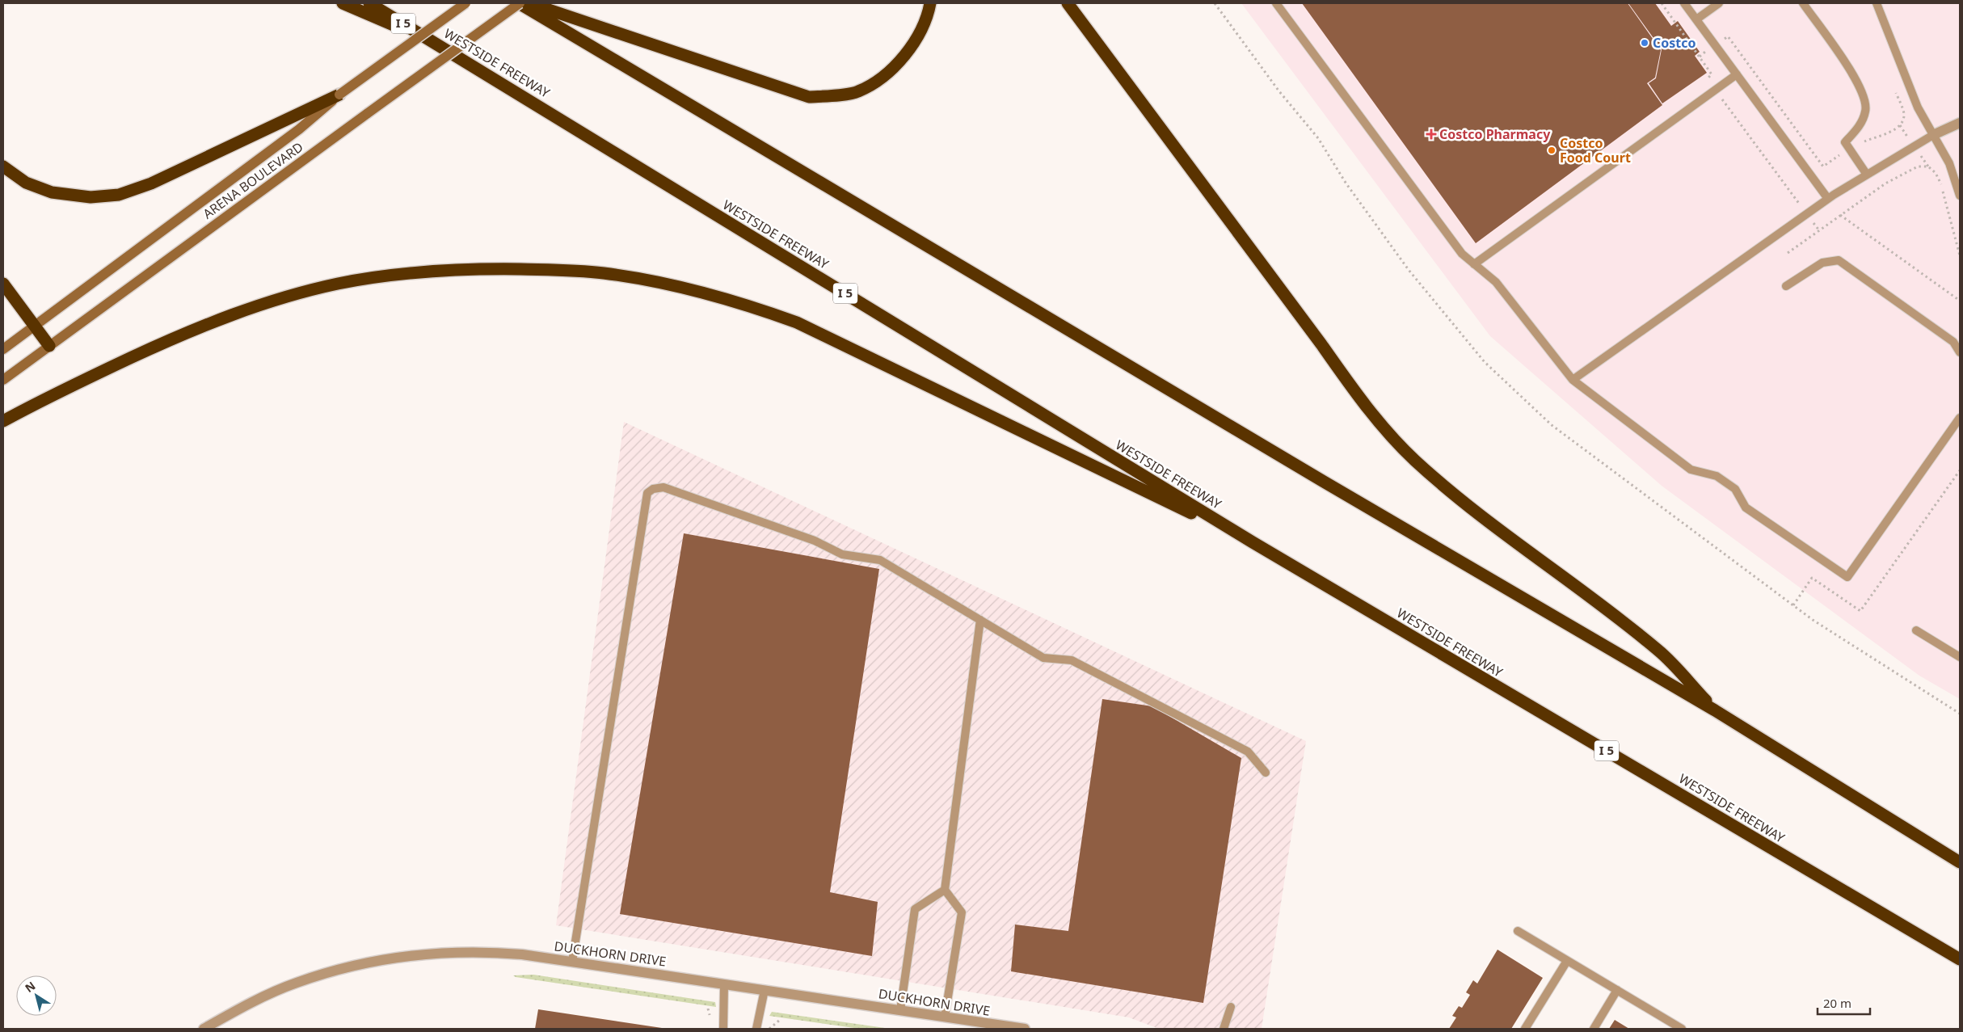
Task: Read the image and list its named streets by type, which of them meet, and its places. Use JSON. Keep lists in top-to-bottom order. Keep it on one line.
{"streets":{"highway":["I 5","WESTSIDE FREEWAY"],"main road":["ARENA BOULEVARD"],"street":["DUCKHORN DRIVE"]},"places":{"other":["Costco","Costco Food Court"],"health":["Costco Pharmacy"]},"scale_bar":"20 m","north":"top left"}
